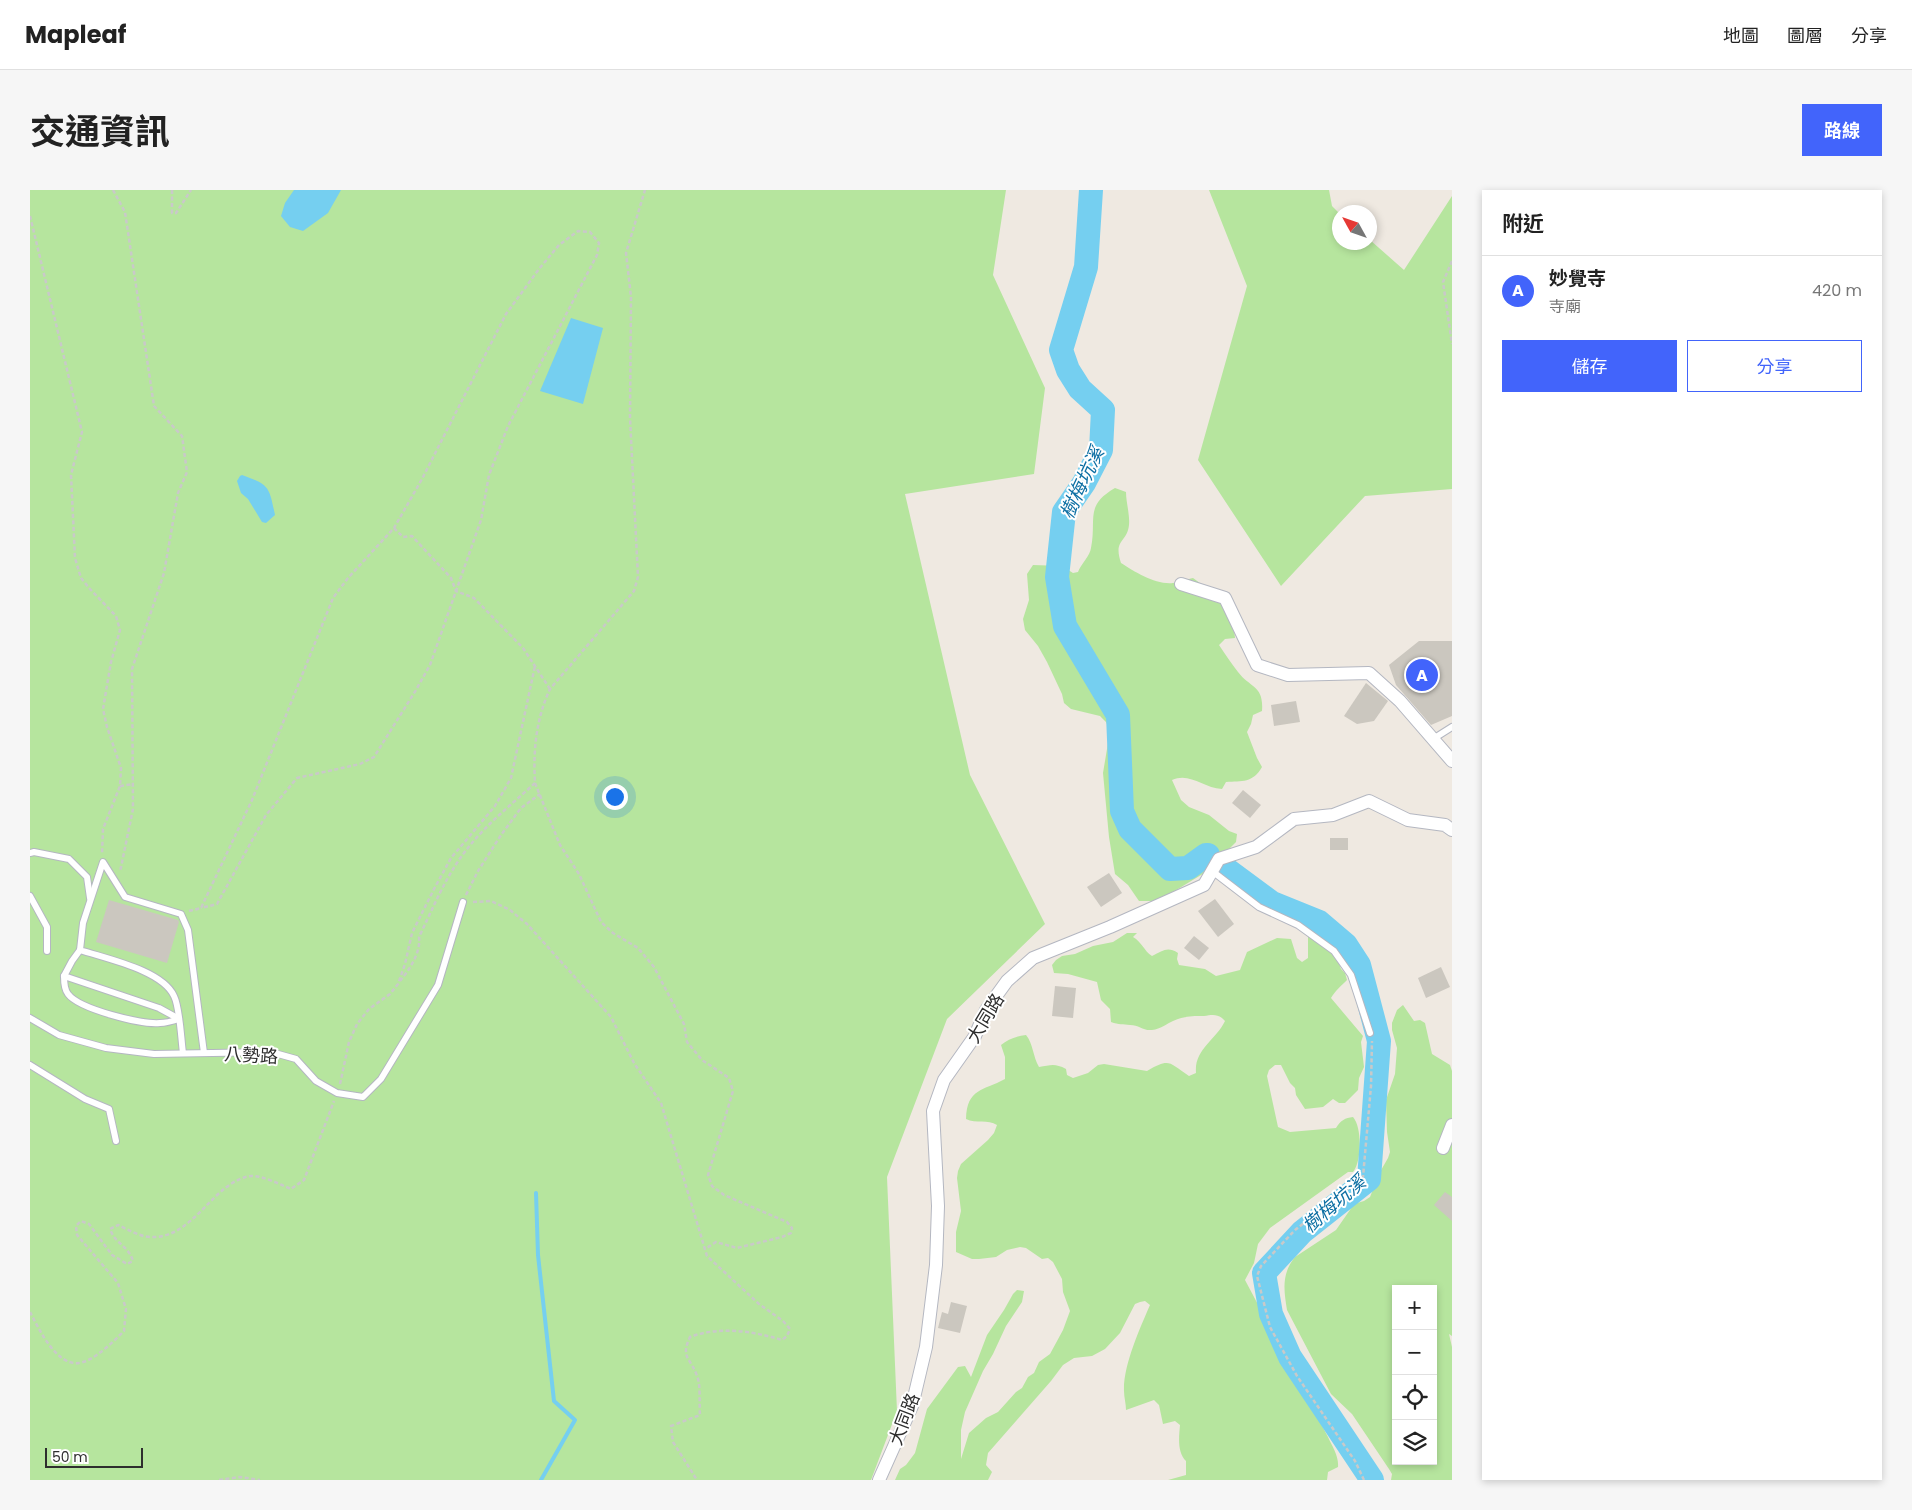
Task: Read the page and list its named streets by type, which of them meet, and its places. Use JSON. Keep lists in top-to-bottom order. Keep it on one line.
{"streets":{"street":["大同路"],"lane":["八勢路"]},"water":["樹梅坑溪"],"scale_bar":"50 m","north":"top left","page":{"header":"Mapleaf","nav":["地圖","圖層","分享"],"title":"交通資訊","buttons":["路線",["儲存","分享"]],"heading":"附近","list":[{"mark":"A","name":"妙覺寺","note":"寺廟","value":"420 m"}],"pins":"A","map_buttons":["+","−"],"scale":"50 m"}}
